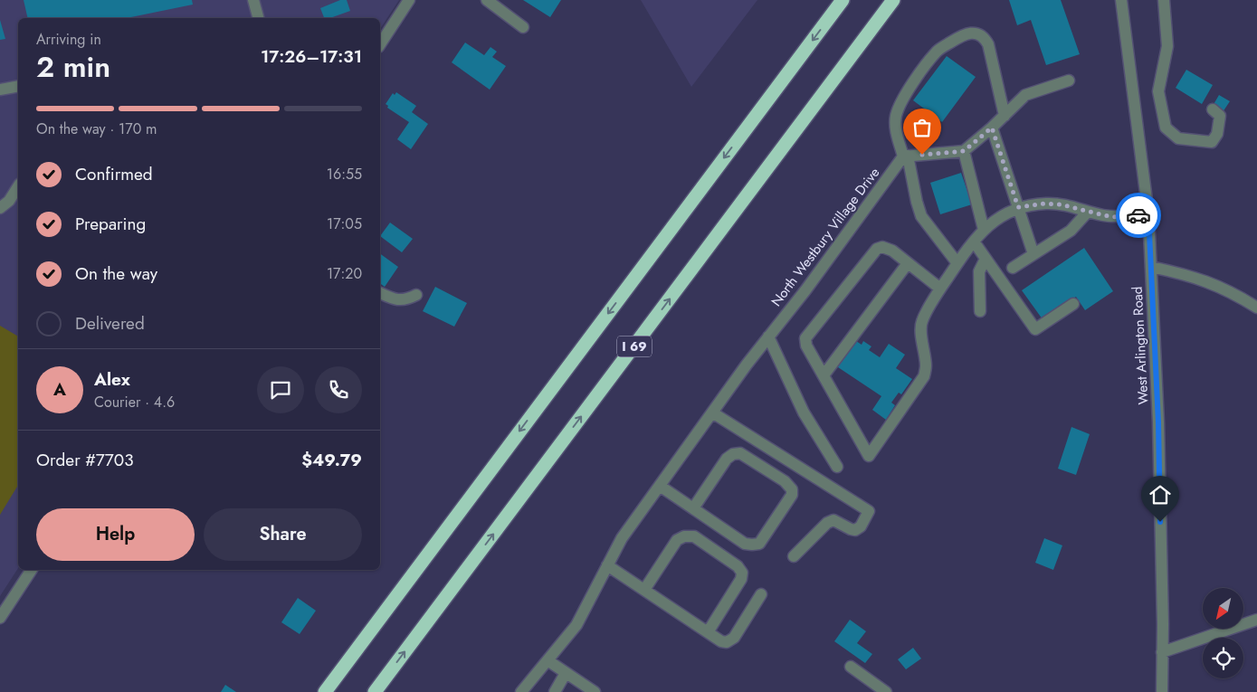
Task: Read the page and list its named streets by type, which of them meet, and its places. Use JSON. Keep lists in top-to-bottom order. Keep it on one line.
{"streets":{"highway":["I 69"],"street":["North Westbury Village Drive","West Arlington Road"]},"north":"bottom left","page":{"heading":["2 min","Arriving in","17:26–17:31"],"panel":["Alex","Courier · 4.6","Order #7703","$49.79"],"bar":"On the way · 170 m","list":[["Confirmed","16:55"],["Preparing","17:05"],["On the way","17:20"],"Delivered"],"round":"A","buttons":["Help","Share"]}}
